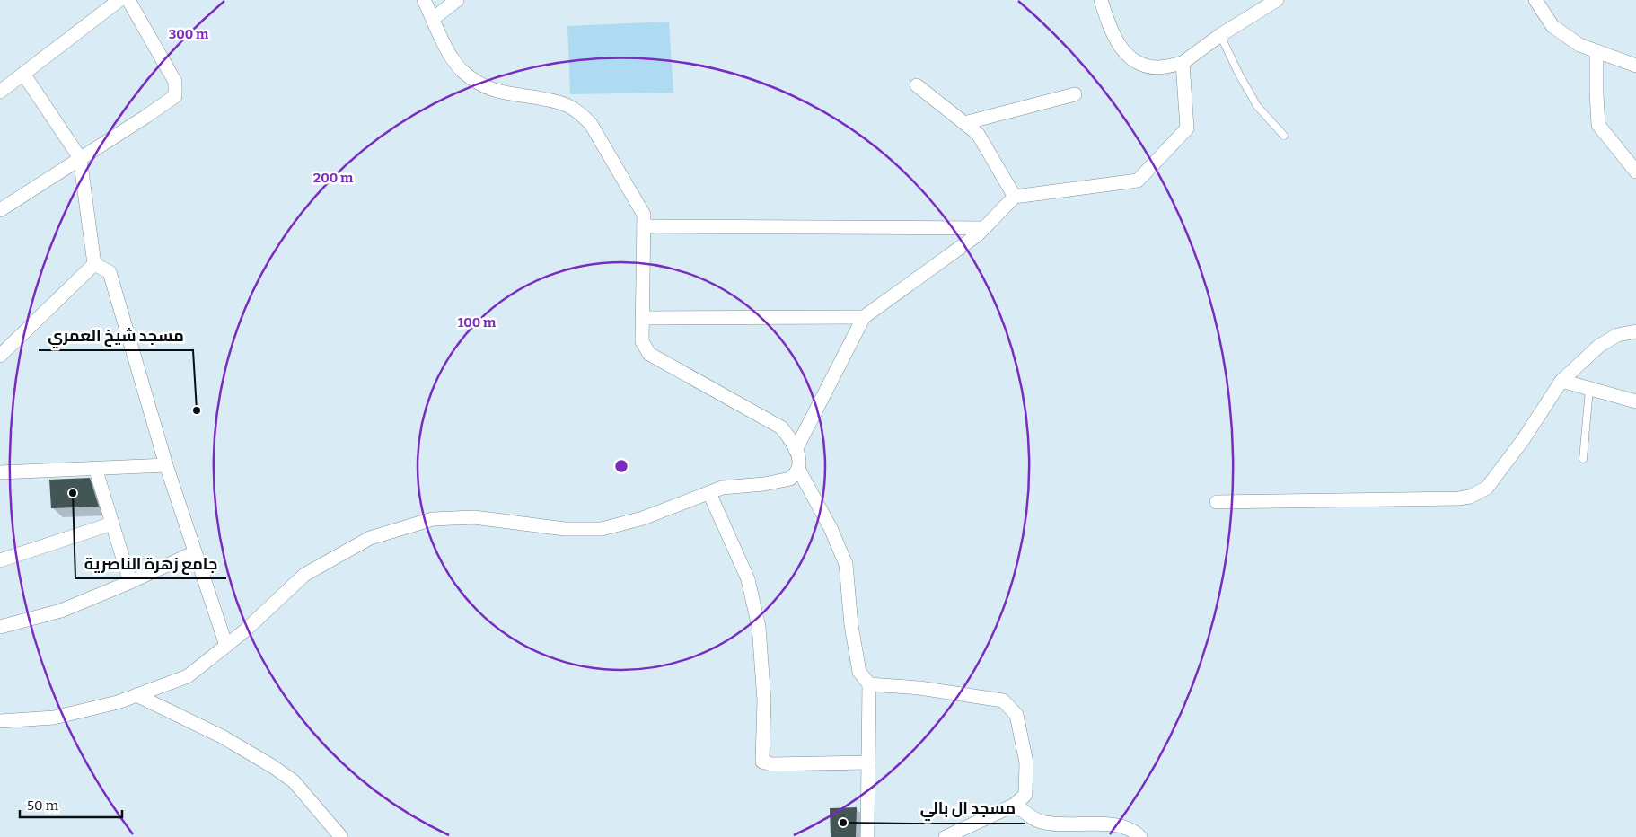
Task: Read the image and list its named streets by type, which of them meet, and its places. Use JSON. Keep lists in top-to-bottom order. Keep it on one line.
{"places":["مسجد شيخ العمري","جامع زهرة الناصرية","مسجد ال بالي"],"scale_bar":"50 m","rings":["300 m","200 m","100 m"]}
